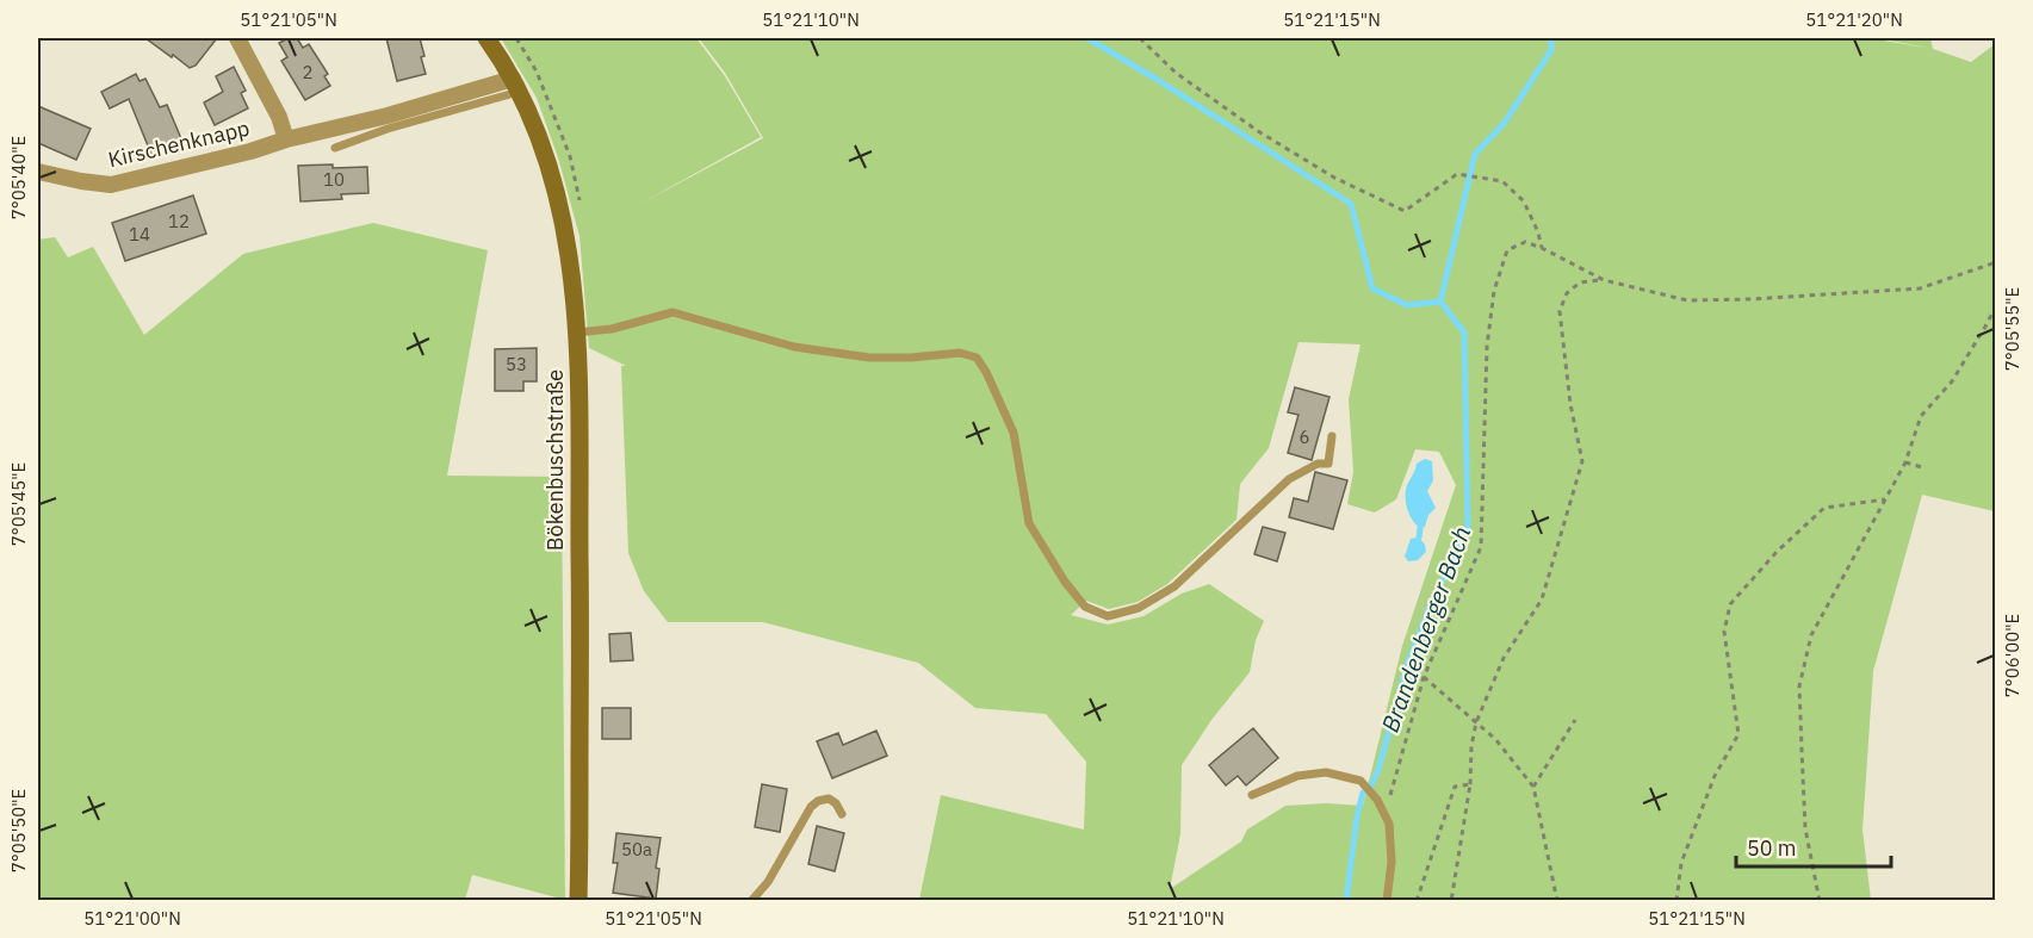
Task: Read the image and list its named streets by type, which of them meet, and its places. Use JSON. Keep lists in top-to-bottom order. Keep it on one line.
{"streets":{"main road":["Bökenbuschstraße"],"street":["Kirschenknapp"]},"crossings":[["Kirschenknapp","Bökenbuschstraße"]],"water":["Brandenberger Bach"],"house_numbers":["2","10","12","14","53","6","50a"],"scale_bar":"50 m","coordinates":["51°21'05\"N","51°21'10\"N","51°21'15\"N","51°21'20\"N","7°05'40\"E","7°05'55\"E","7°05'45\"E","7°06'00\"E","7°05'50\"E","51°21'00\"N"]}
